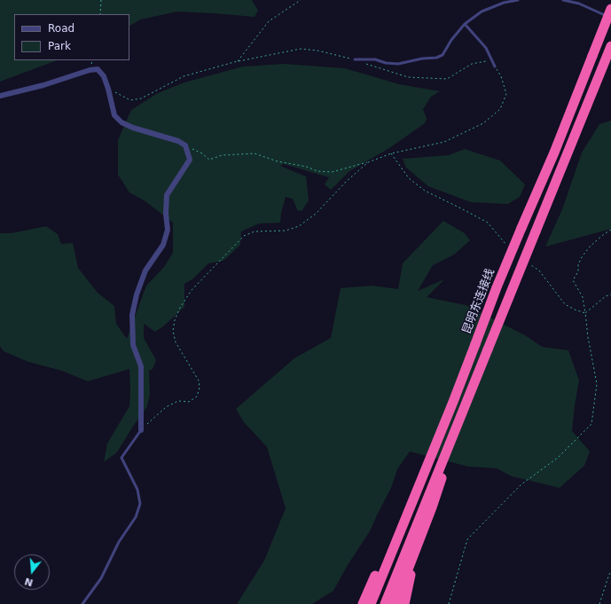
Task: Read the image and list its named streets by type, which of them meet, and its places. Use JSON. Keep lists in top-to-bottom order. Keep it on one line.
{"streets":{"highway":["昆明东连接线"]},"legend":["Road","Park"],"north":"bottom"}
